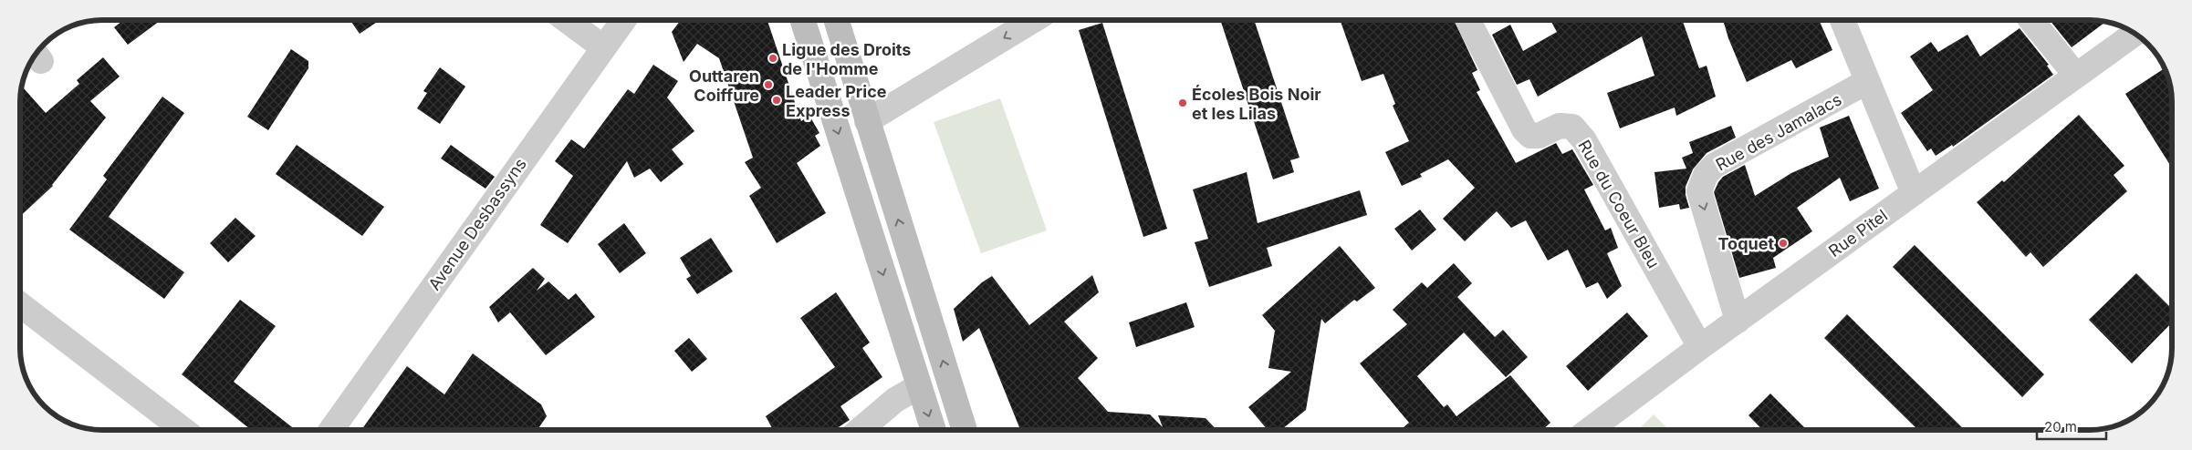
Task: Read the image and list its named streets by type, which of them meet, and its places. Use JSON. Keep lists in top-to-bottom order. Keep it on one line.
{"streets":{"street":["Rue des Jamalacs","Rue du Coeur Bleu","Avenue Desbassyns","Rue Pitel"]},"crossings":[["Rue des Jamalacs","Rue Pitel"],["Rue du Coeur Bleu","Rue Pitel"]],"one_way":["Rue des Jamalacs"],"places":["Ligue des Droits de l'Homme","Outtaren Coiffure","Leader Price Express","Écoles Bois Noir et les Lilas","Toquet"],"scale_bar":"20 m"}
